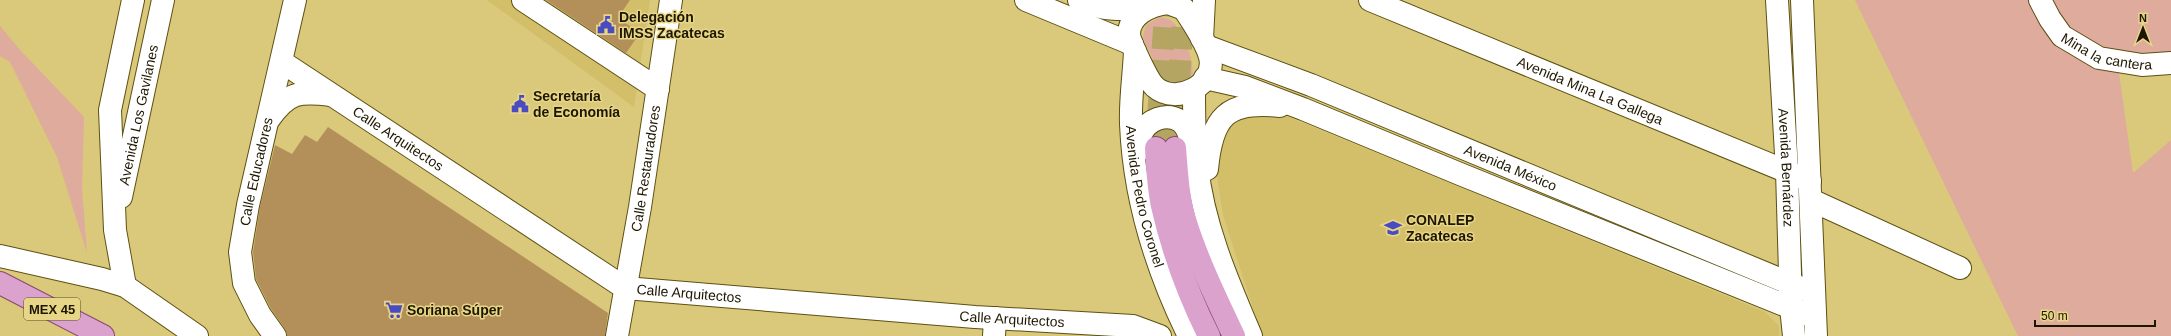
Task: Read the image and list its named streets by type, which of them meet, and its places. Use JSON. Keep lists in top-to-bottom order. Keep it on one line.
{"streets":{"main road":["Avenida Pedro Coronel","MEX 45"],"street":["Mina la cantera","Avenida Mina La Gallega","Avenida Los Gavilanes","Calle Arquitectos","Calle Restauradores","Avenida México","Avenida Bernárdez","Calle Educadores"]},"crossings":[["Avenida Mina La Gallega","Avenida Bernárdez"],["Calle Arquitectos","Calle Restauradores"],["Calle Arquitectos","Calle Educadores"],["Avenida México","Avenida Bernárdez"],["Avenida México","Avenida Pedro Coronel"]],"places":{"public building":["Delegación IMSS Zacatecas","Secretaría de Economía"],"school or university":["CONALEP Zacatecas"],"supermarket":["Soriana Súper"]},"scale_bar":"50 m","north":"top"}
